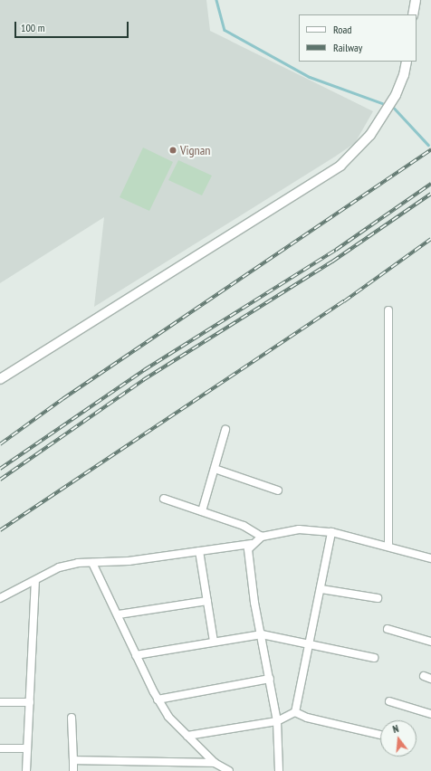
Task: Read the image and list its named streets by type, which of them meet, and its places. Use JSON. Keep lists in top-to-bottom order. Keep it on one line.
{"places":["Vignan"],"legend":["Road","Railway"],"scale_bar":"100 m","north":"top"}
